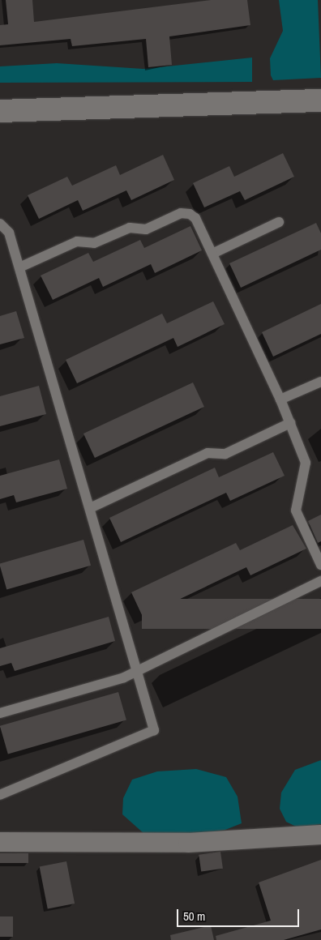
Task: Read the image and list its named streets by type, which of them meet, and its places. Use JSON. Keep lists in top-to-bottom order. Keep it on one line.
{"scale_bar":"50 m"}
